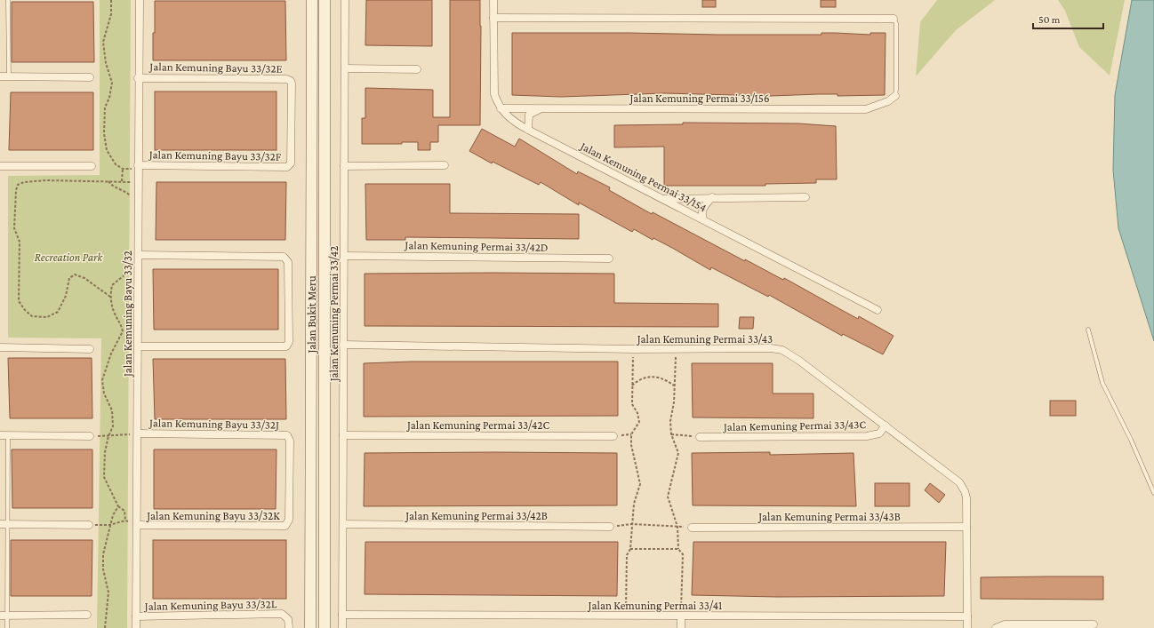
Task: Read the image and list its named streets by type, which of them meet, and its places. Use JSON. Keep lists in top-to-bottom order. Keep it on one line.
{"streets":{"main road":["Jalan Bukit Meru"],"street":["Jalan Kemuning Bayu 33/32E","Jalan Kemuning Permai 33/156","Jalan Kemuning Bayu 33/32F","Jalan Kemuning Permai 33/154","Jalan Kemuning Permai 33/42D","Jalan Kemuning Bayu 33/32","Jalan Kemuning Permai 33/42","Jalan Kemuning Permai 33/43","Jalan Kemuning Bayu 33/32J","Jalan Kemuning Permai 33/42C","Jalan Kemuning Permai 33/43C","Jalan Kemuning Bayu 33/32K","Jalan Kemuning Permai 33/42B","Jalan Kemuning Permai 33/43B","Jalan Kemuning Bayu 33/32L","Jalan Kemuning Permai 33/41"]},"crossings":[["Jalan Kemuning Bayu 33/32E","Jalan Kemuning Bayu 33/32F"],["Jalan Kemuning Bayu 33/32E","Jalan Kemuning Bayu 33/32"],["Jalan Kemuning Permai 33/156","Jalan Kemuning Permai 33/154"],["Jalan Kemuning Bayu 33/32F","Jalan Kemuning Bayu 33/32"],["Jalan Kemuning Permai 33/42D","Jalan Kemuning Permai 33/42"],["Jalan Kemuning Bayu 33/32","Jalan Kemuning Bayu 33/32J"],["Jalan Kemuning Bayu 33/32","Jalan Kemuning Bayu 33/32K"],["Jalan Kemuning Bayu 33/32","Jalan Kemuning Bayu 33/32L"],["Jalan Kemuning Permai 33/42","Jalan Kemuning Permai 33/43"],["Jalan Kemuning Permai 33/42","Jalan Kemuning Permai 33/42C"],["Jalan Kemuning Permai 33/42","Jalan Kemuning Permai 33/42B"],["Jalan Kemuning Permai 33/42","Jalan Kemuning Permai 33/41"],["Jalan Kemuning Permai 33/43","Jalan Kemuning Permai 33/43C"],["Jalan Kemuning Permai 33/43","Jalan Kemuning Permai 33/43B"],["Jalan Kemuning Permai 33/43","Jalan Kemuning Permai 33/41"],["Jalan Kemuning Bayu 33/32J","Jalan Kemuning Bayu 33/32K"]],"parks":["Recreation Park"],"scale_bar":"50 m"}
